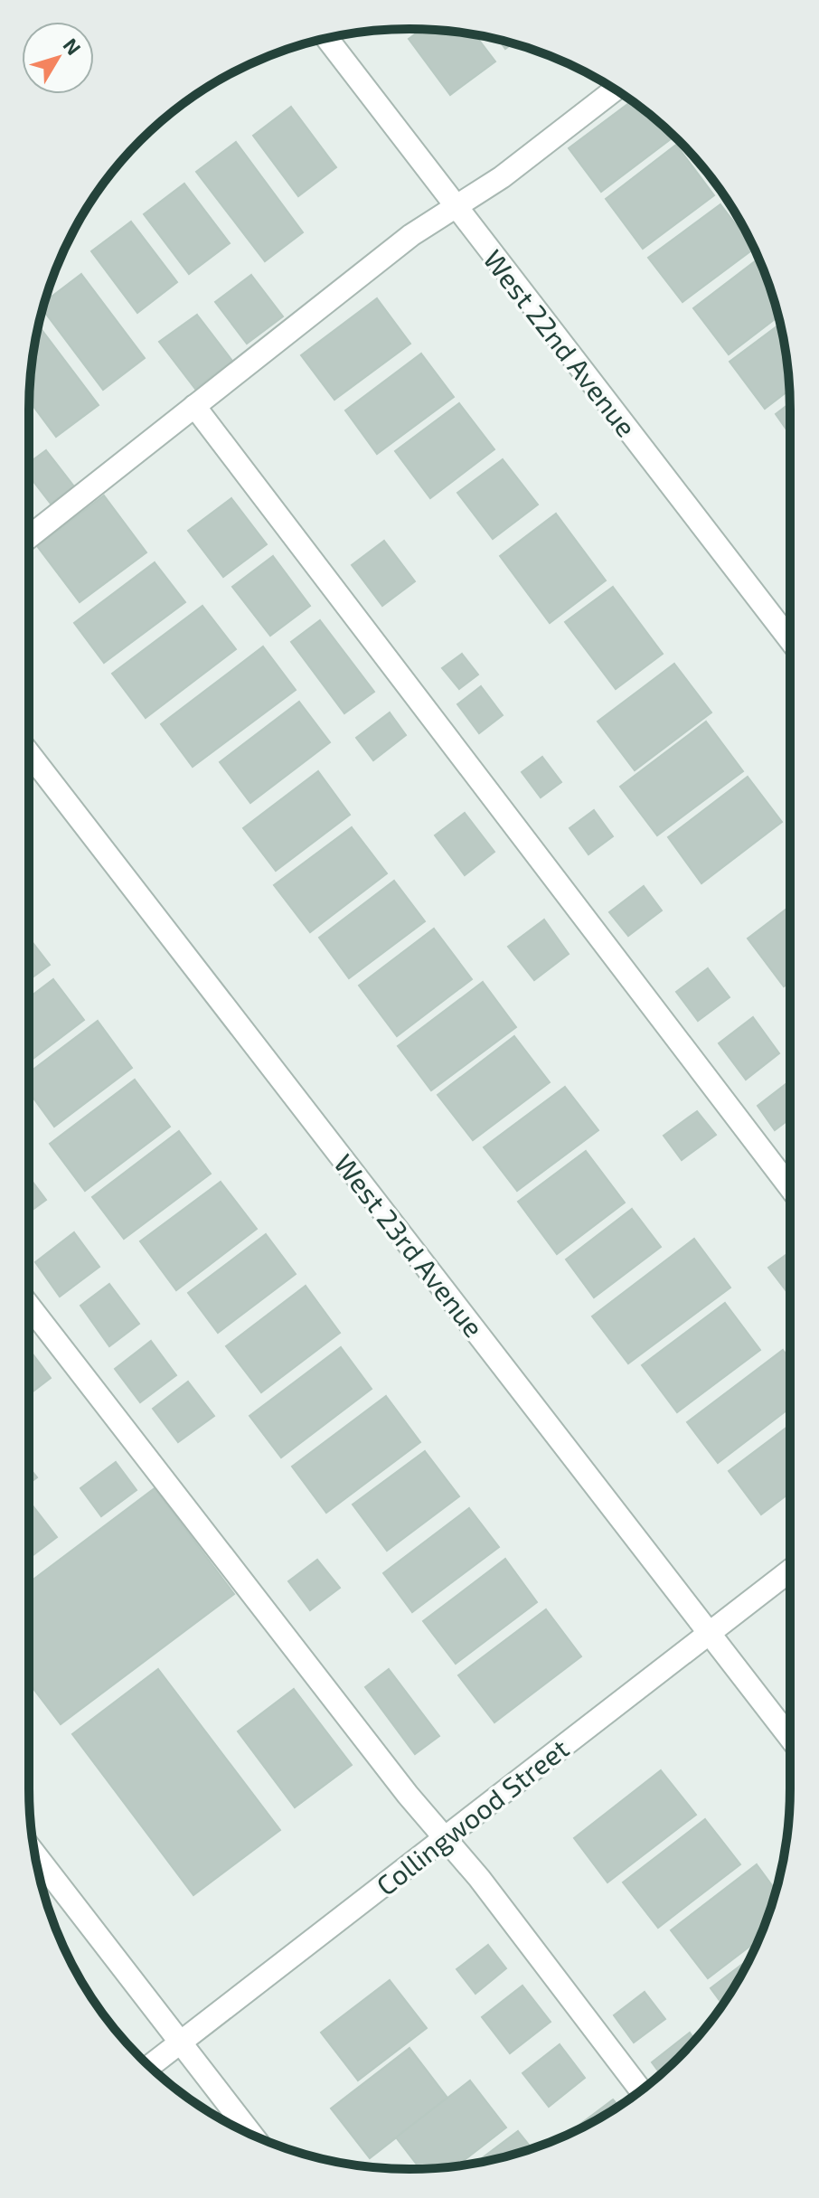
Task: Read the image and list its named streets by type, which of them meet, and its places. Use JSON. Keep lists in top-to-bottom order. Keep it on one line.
{"streets":{"street":["West 22nd Avenue","West 23rd Avenue","Collingwood Street"]},"crossings":[["West 23rd Avenue","Collingwood Street"]],"north":"top right"}
